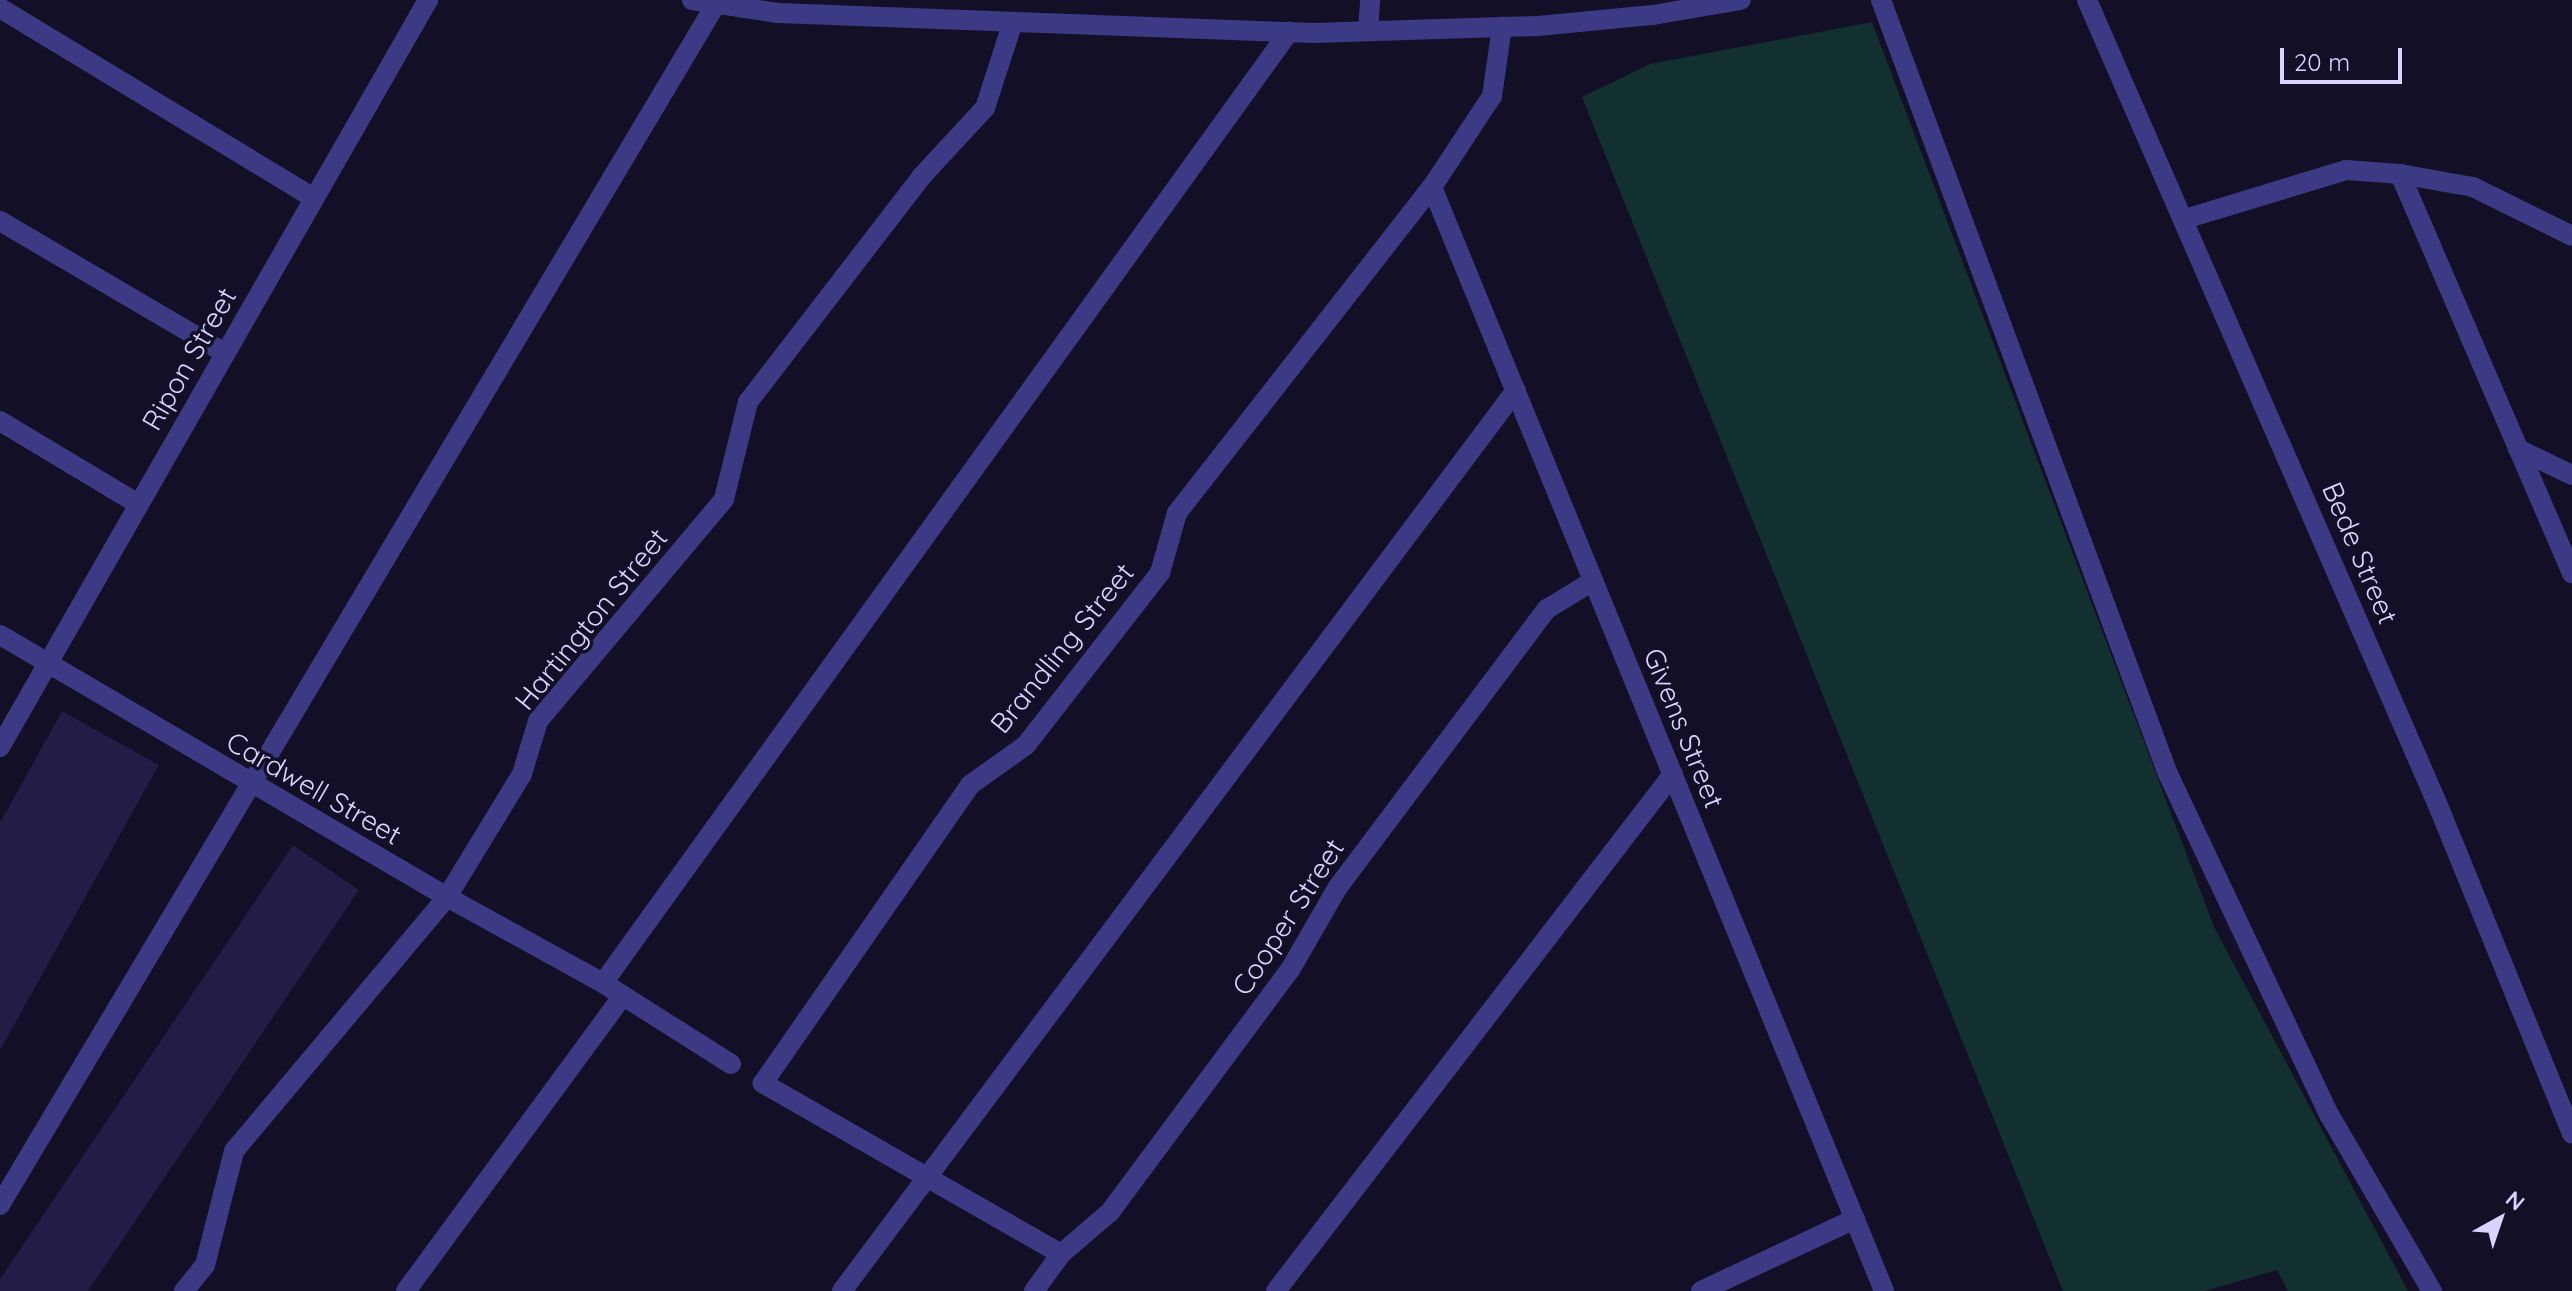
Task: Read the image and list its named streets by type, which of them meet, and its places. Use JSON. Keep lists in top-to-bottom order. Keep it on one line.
{"streets":{"street":["Ripon Street","Bede Street","Hartington Street","Brandling Street","Givens Street","Cardwell Street","Cooper Street"]},"crossings":[["Ripon Street","Cardwell Street"],["Hartington Street","Cardwell Street"],["Brandling Street","Givens Street"],["Brandling Street","Cooper Street"],["Givens Street","Cooper Street"]],"scale_bar":"20 m","north":"top right"}
